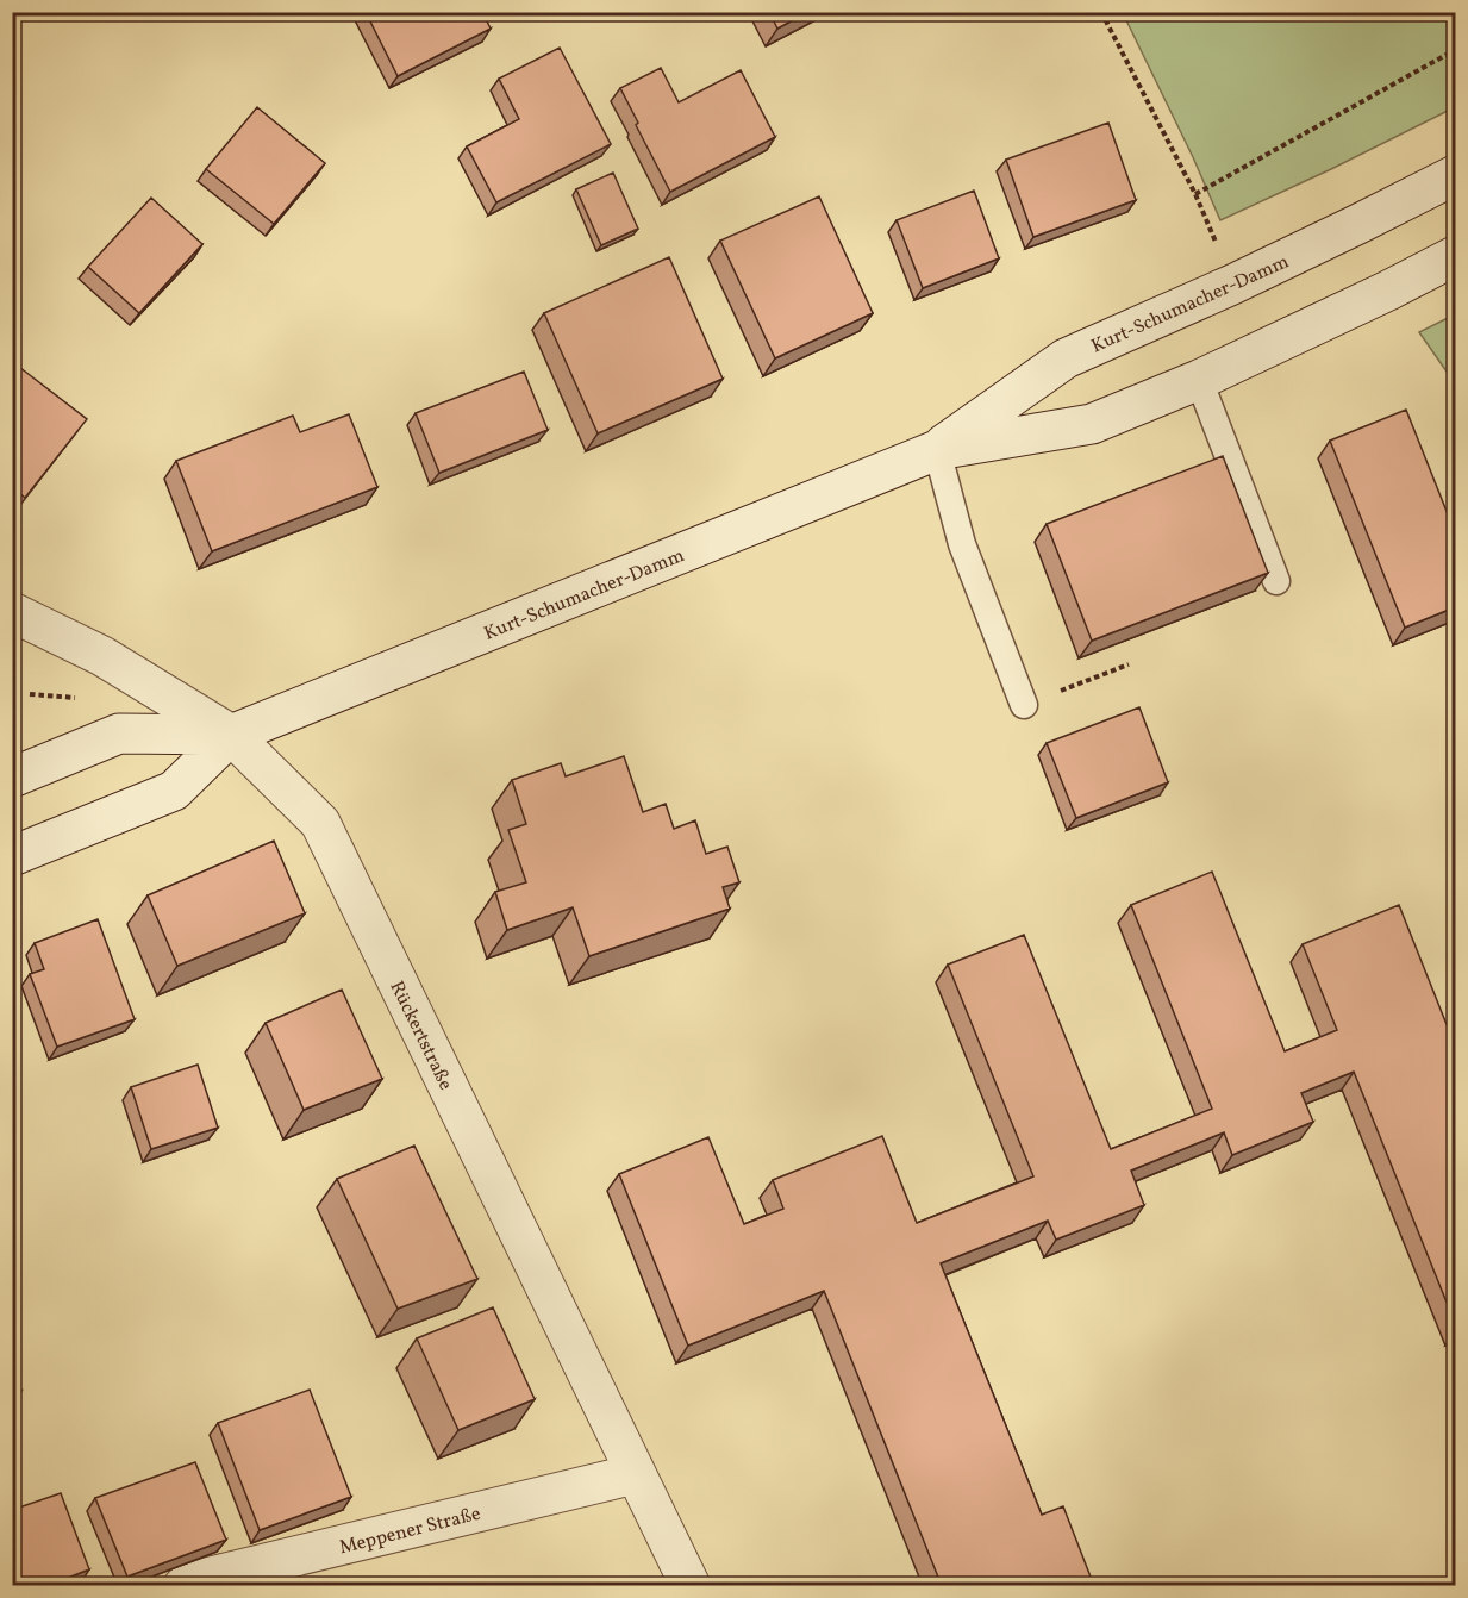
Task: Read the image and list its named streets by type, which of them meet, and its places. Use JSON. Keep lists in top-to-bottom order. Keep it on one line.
{"streets":{"main road":["Kurt-Schumacher-Damm","Rückertstraße","Meppener Straße"]},"crossings":[["Kurt-Schumacher-Damm","Rückertstraße"],["Rückertstraße","Meppener Straße"]]}
